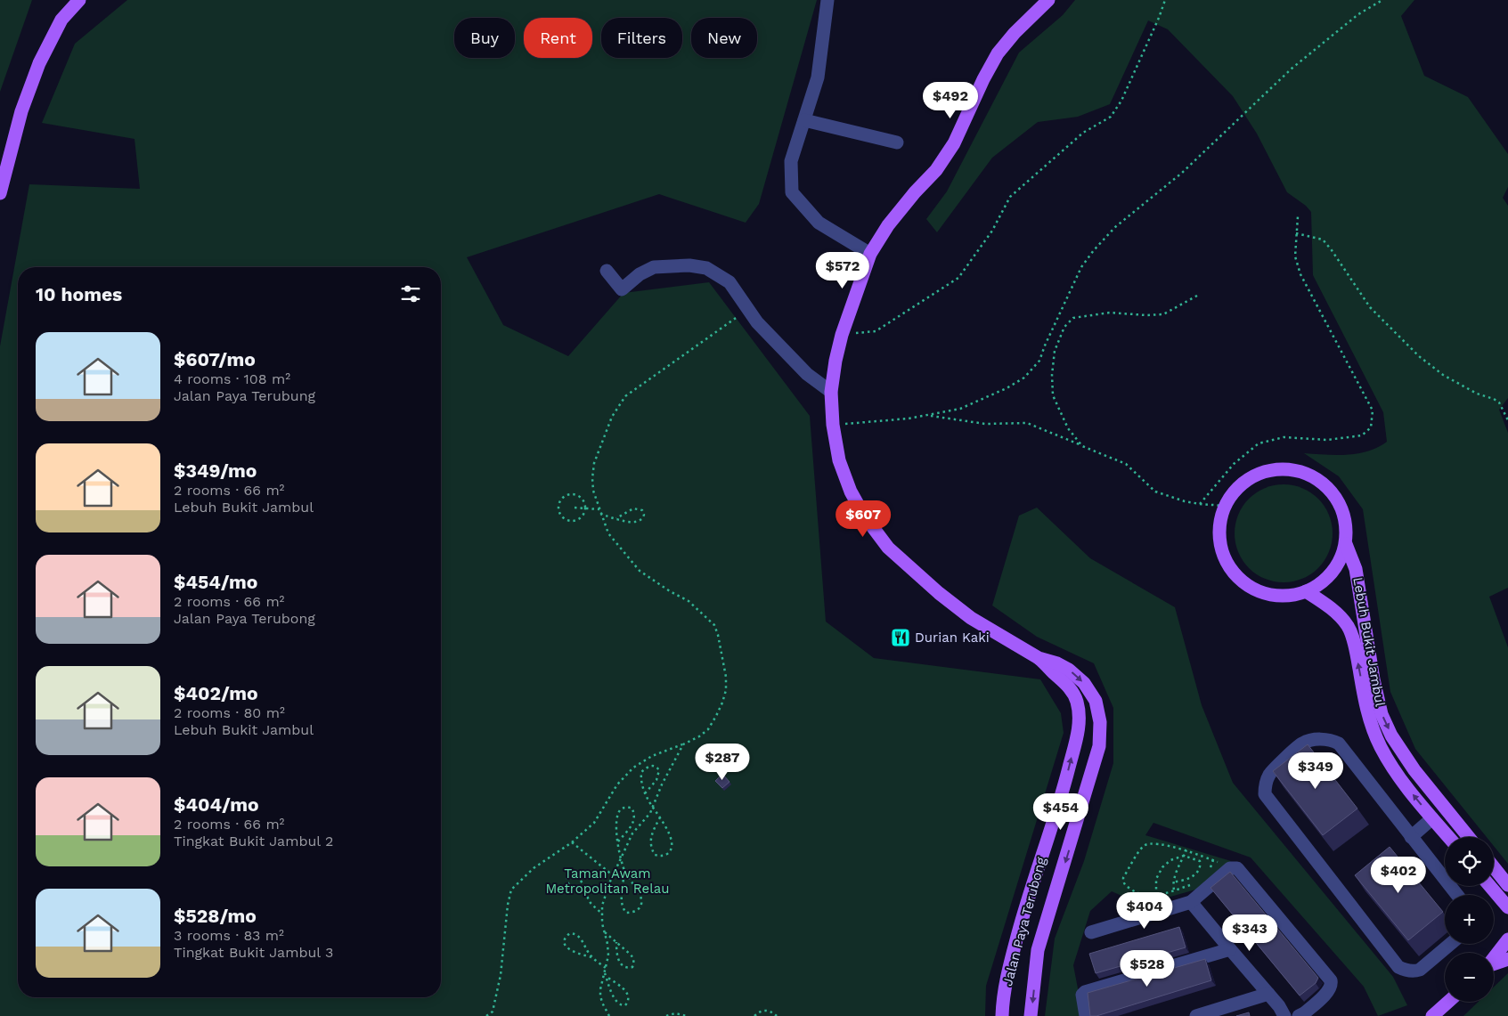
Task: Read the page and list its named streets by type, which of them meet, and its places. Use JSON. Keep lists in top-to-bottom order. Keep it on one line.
{"streets":{"main road":["Lebuh Bukit Jambul","Jalan Paya Terubong"]},"parks":["Taman Awam Metropolitan Relau"],"places":{"restaurant":["Durian Kaki"]},"page":{"chip":["Buy","Rent","Filters","New"],"price":["$492","$572","$607","$287","$349","$454","$402","$404","$343","$528"],"heading":"10 homes","list":[{"name":"$607/mo","note":"4 rooms · 108 m² · Jalan Paya Terubung"},{"name":"$349/mo","note":"2 rooms · 66 m² · Lebuh Bukit Jambul"},{"name":"$454/mo","note":"2 rooms · 66 m² · Jalan Paya Terubong"},{"name":"$402/mo","note":"2 rooms · 80 m² · Lebuh Bukit Jambul"},{"name":"$404/mo","note":"2 rooms · 66 m² · Tingkat Bukit Jambul 2"},{"name":"$528/mo","note":"3 rooms · 83 m² · Tingkat Bukit Jambul 3"}],"map_buttons":["+","−"]}}
